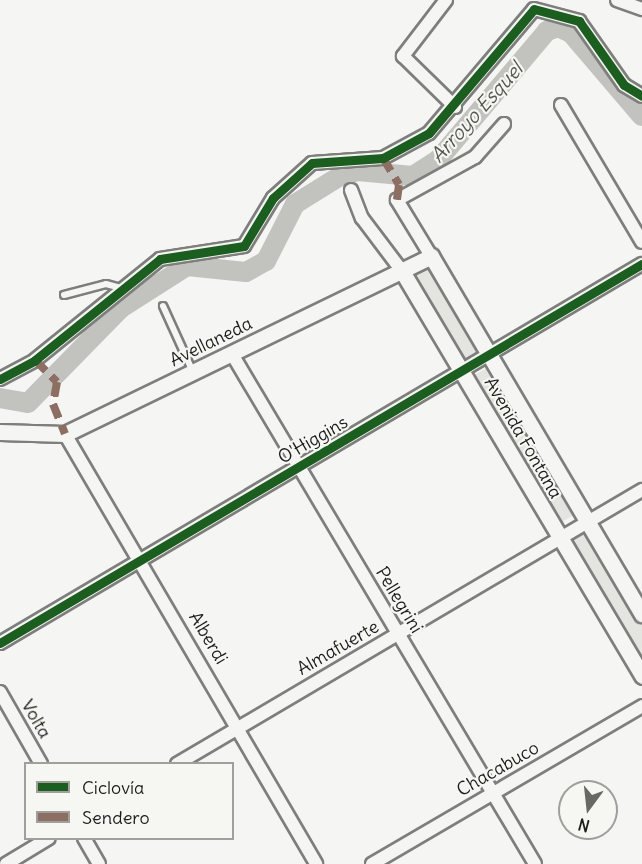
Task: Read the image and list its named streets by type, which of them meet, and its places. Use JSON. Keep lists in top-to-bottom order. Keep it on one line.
{"streets":{"street":["Avellaneda","Avenida Fontana","O'Higgins","Pellegrini","Alberdi","Almafuerte","Volta","Chacabuco"]},"crossings":[["Avellaneda","Avenida Fontana"],["Avellaneda","Pellegrini"],["Avellaneda","Alberdi"],["Avenida Fontana","O'Higgins"],["Avenida Fontana","Almafuerte"],["O'Higgins","Pellegrini"],["O'Higgins","Alberdi"],["Pellegrini","Almafuerte"],["Pellegrini","Chacabuco"],["Alberdi","Almafuerte"]],"water":["Arroyo Esquel"],"legend":["Ciclovía","Sendero"],"north":"bottom"}
